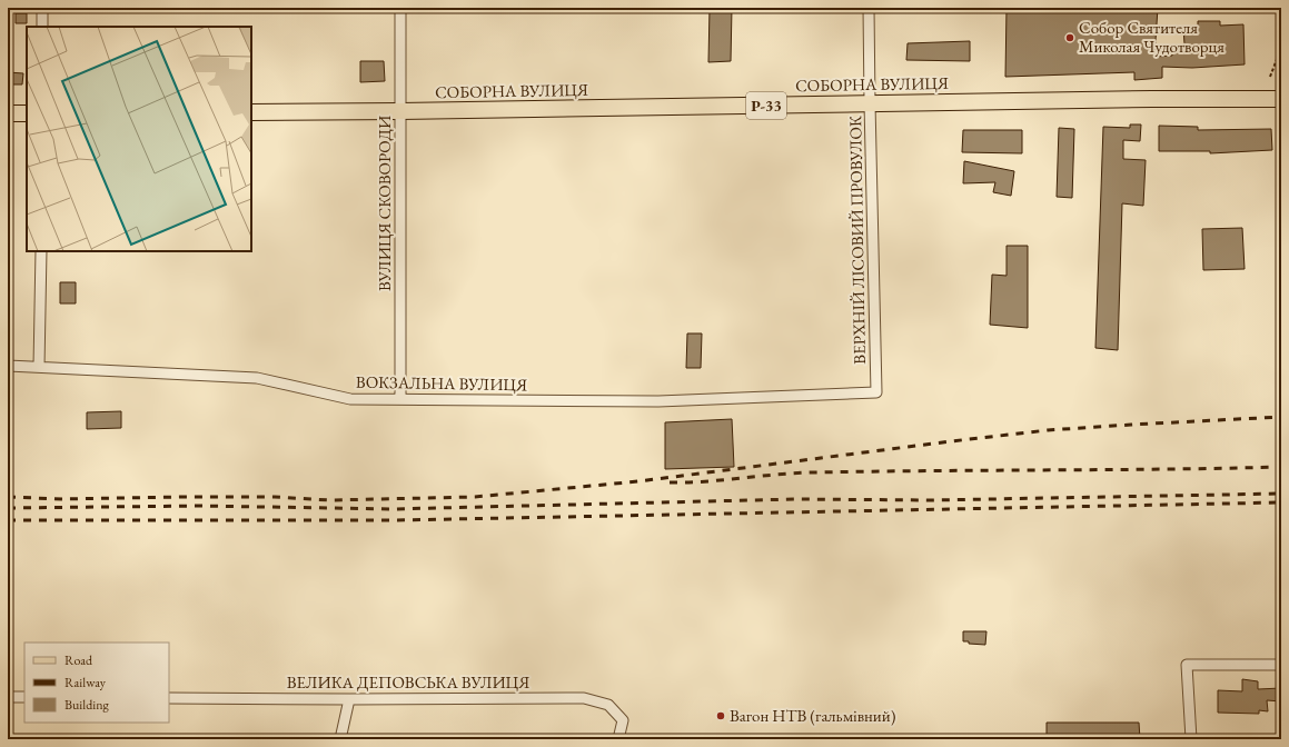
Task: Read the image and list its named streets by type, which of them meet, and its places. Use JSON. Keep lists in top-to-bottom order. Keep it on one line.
{"streets":{"main road":["СОБОРНА ВУЛИЦЯ","Р-33"],"street":["ВУЛИЦЯ СКОВОРОДИ","ВЕРХНІЙ ЛІСОВИЙ ПРОВУЛОК","ВОКЗАЛЬНА ВУЛИЦЯ","ВЕЛИКА ДЕПОВСЬКА ВУЛИЦЯ"]},"crossings":[["СОБОРНА ВУЛИЦЯ","ВУЛИЦЯ СКОВОРОДИ"],["СОБОРНА ВУЛИЦЯ","ВЕРХНІЙ ЛІСОВИЙ ПРОВУЛОК"],["ВУЛИЦЯ СКОВОРОДИ","ВОКЗАЛЬНА ВУЛИЦЯ"],["ВЕРХНІЙ ЛІСОВИЙ ПРОВУЛОК","ВОКЗАЛЬНА ВУЛИЦЯ"]],"places":["Собор Святителя Миколая Чудотворця","Вагон НТВ (гальмівний)"],"legend":["Road","Railway","Building"]}
